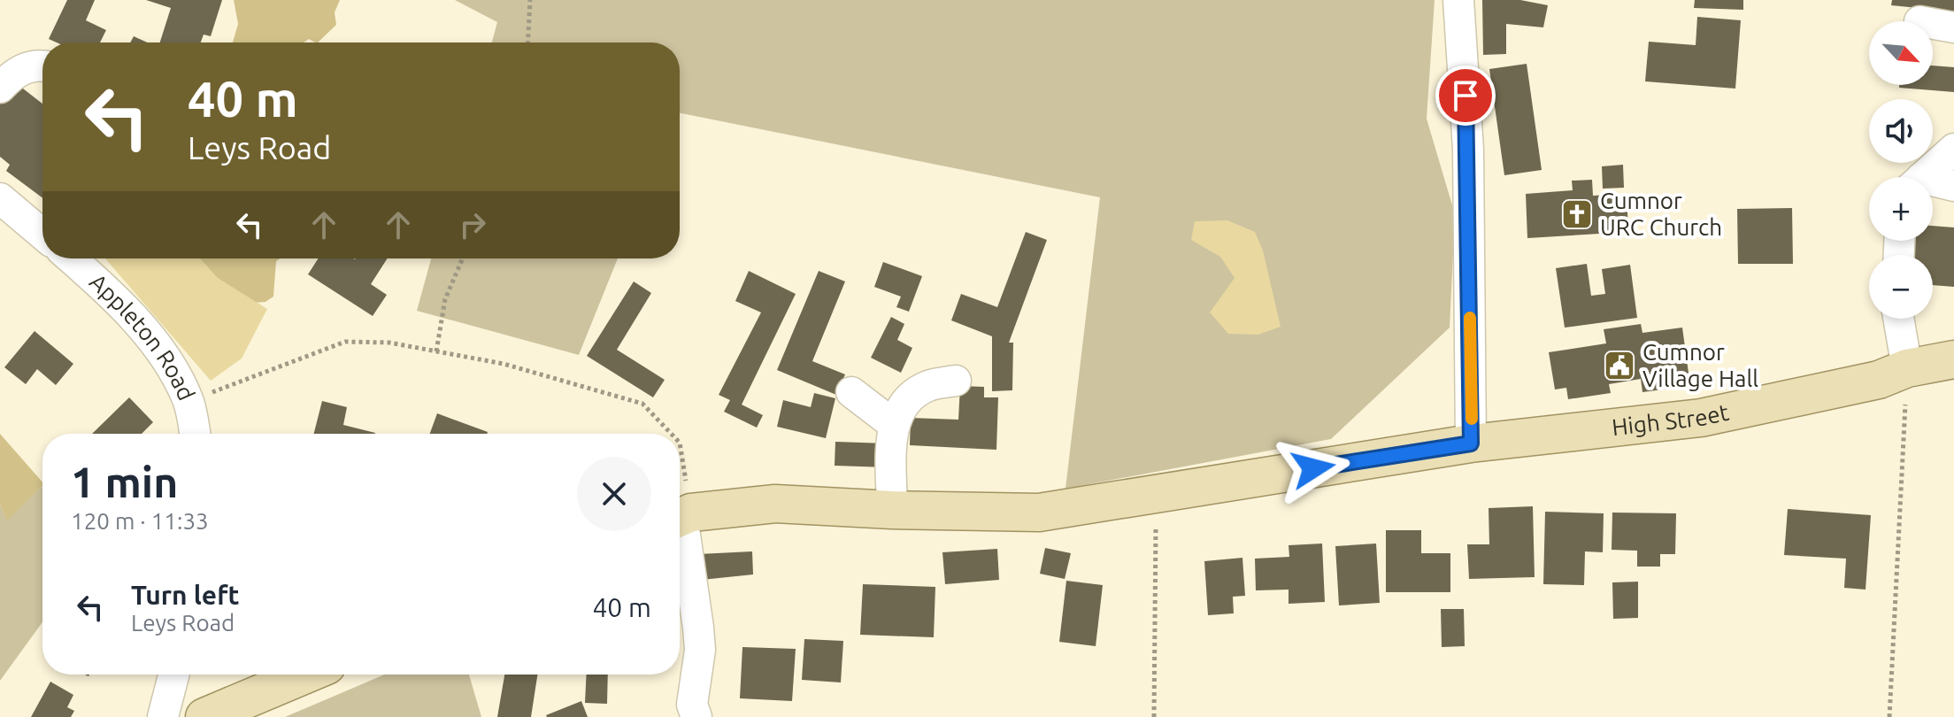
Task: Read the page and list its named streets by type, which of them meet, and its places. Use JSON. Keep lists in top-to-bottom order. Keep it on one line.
{"streets":{"main road":["High Street"],"street":["Appleton Road"]},"places":{"church":["Cumnor URC Church"],"public building":["Cumnor Village Hall"]},"north":"bottom right","page":{"map_buttons":["+","−"],"turn":["40 m","Leys Road"],"heading":["1 min","120 m · 11:33"],"list":[{"name":"Turn left","note":"Leys Road","value":"40 m"}]}}
